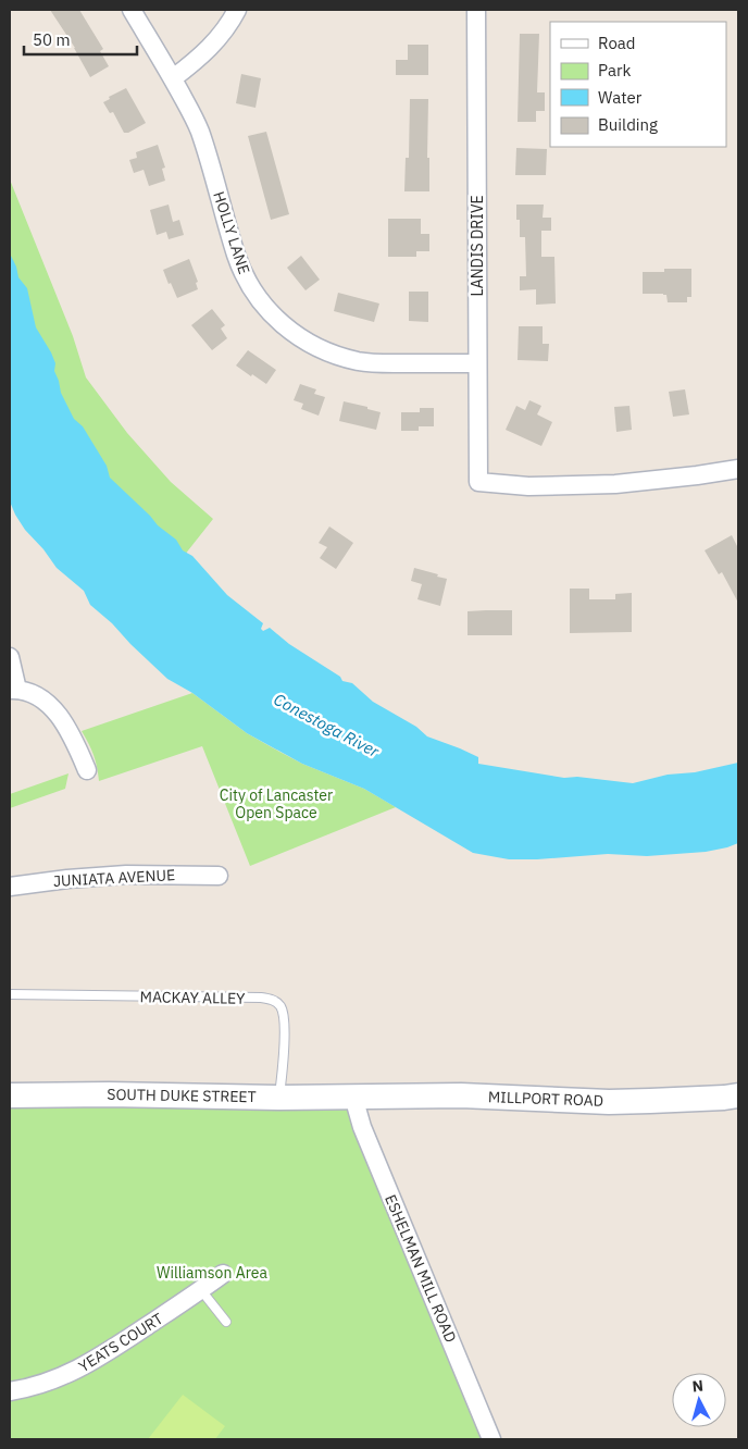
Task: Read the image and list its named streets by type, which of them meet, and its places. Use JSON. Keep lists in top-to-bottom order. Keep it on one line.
{"streets":{"main road":["SOUTH DUKE STREET","MILLPORT ROAD"],"street":["HOLLY LANE","LANDIS DRIVE","JUNIATA AVENUE","ESHELMAN MILL ROAD","YEATS COURT"],"lane":["MACKAY ALLEY"]},"crossings":[["HOLLY LANE","LANDIS DRIVE"],["MACKAY ALLEY","SOUTH DUKE STREET"],["SOUTH DUKE STREET","MILLPORT ROAD"],["SOUTH DUKE STREET","ESHELMAN MILL ROAD"],["MILLPORT ROAD","ESHELMAN MILL ROAD"]],"water":["Conestoga River"],"parks":["City of Lancaster Open Space","Williamson Area"],"legend":["Road","Park","Water","Building"],"scale_bar":"50 m","north":"top"}
